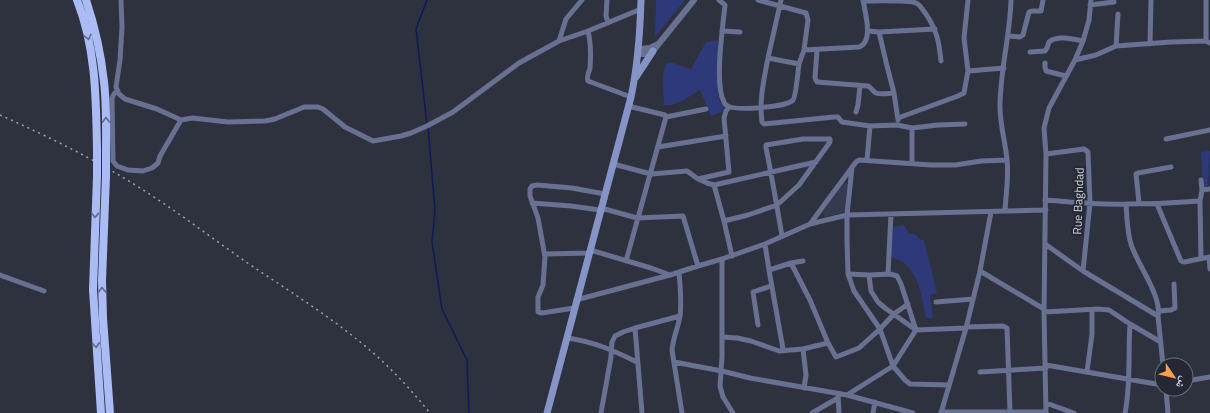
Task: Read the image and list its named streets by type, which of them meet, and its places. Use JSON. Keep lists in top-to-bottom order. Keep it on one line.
{"streets":{"street":["Rue Baghdad"]},"north":"bottom right"}
